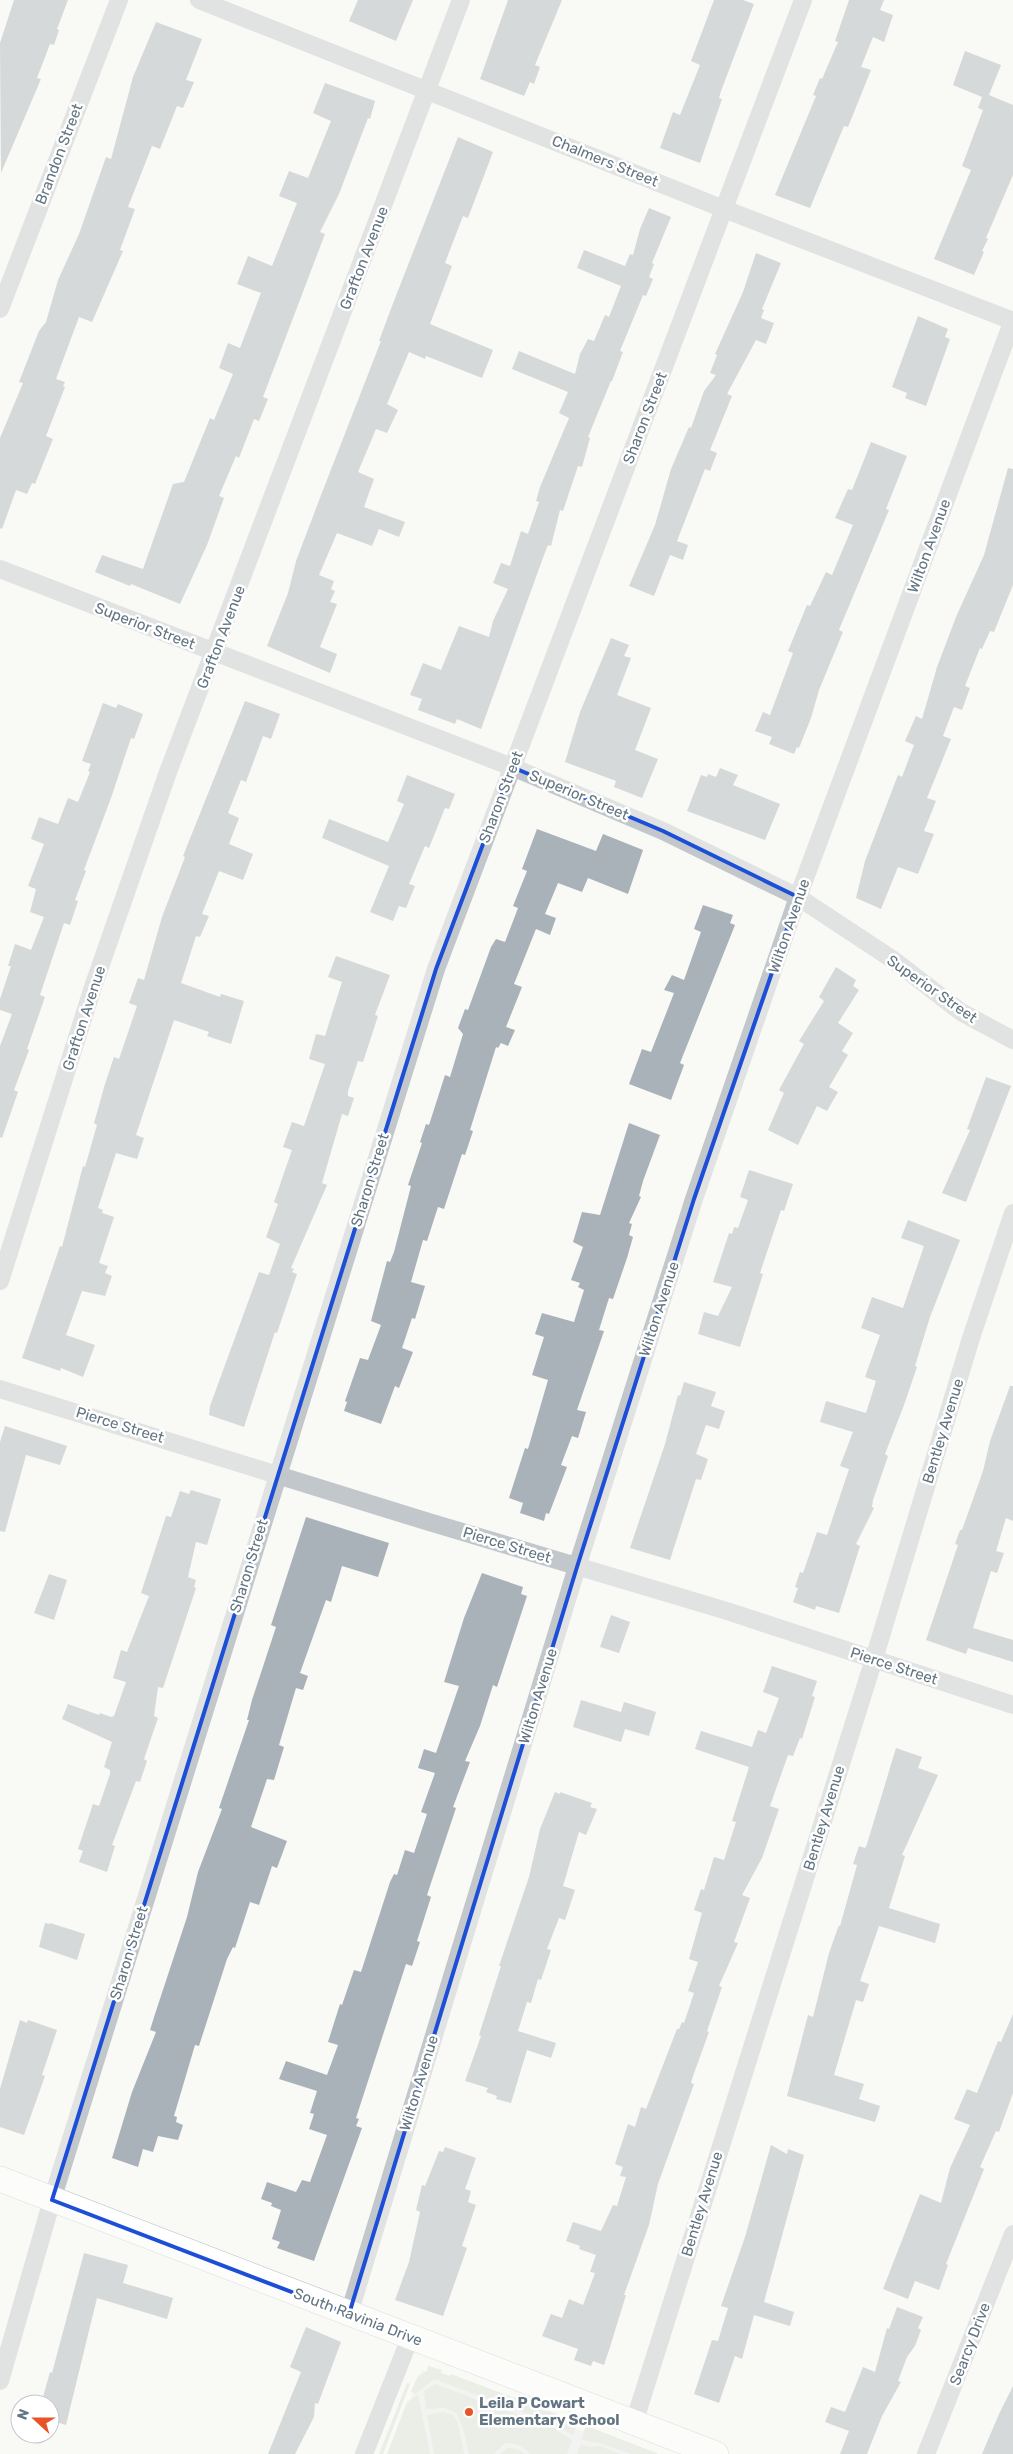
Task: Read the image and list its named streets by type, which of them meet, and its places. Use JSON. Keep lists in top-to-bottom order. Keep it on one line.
{"streets":{"street":["Brandon Street","Chalmers Street","Grafton Avenue","Sharon Street","Wilton Avenue","Superior Street","Pierce Street","Bentley Avenue","South Ravinia Drive","Searcy Drive"]},"crossings":[["Chalmers Street","Grafton Avenue"],["Chalmers Street","Sharon Street"],["Chalmers Street","Wilton Avenue"],["Grafton Avenue","Superior Street"],["Sharon Street","Superior Street"],["Sharon Street","Pierce Street"],["Sharon Street","South Ravinia Drive"],["Wilton Avenue","Superior Street"],["Wilton Avenue","Pierce Street"],["Wilton Avenue","South Ravinia Drive"],["Pierce Street","Bentley Avenue"],["Bentley Avenue","South Ravinia Drive"]],"places":["Leila P Cowart Elementary School"],"north":"left"}
